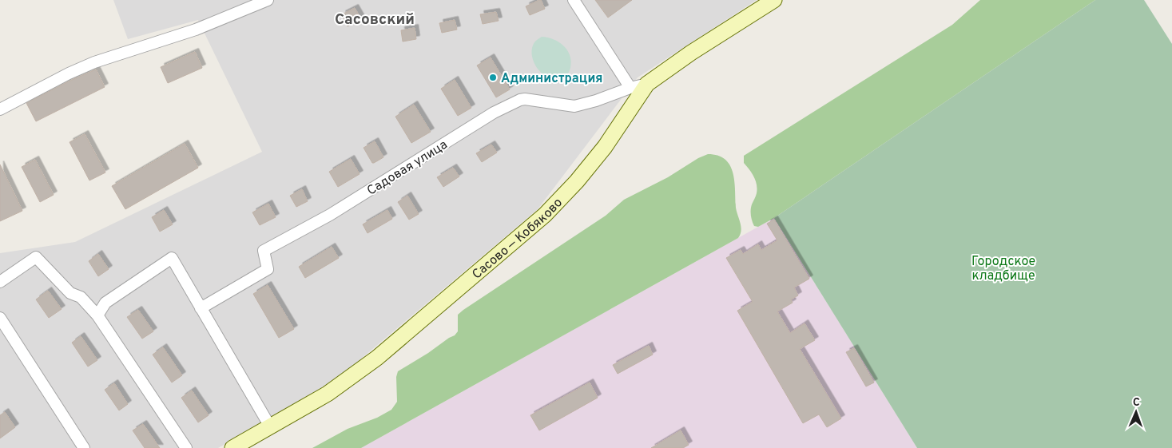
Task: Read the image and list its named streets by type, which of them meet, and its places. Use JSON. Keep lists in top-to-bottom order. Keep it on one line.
{"streets":{"street":["Садовая улица","Сасово — Кобяково"]},"crossings":[["Садовая улица","Сасово — Кобяково"]],"districts":["Сасовский"],"parks":["Городское кладбище"],"places":["Администрация"],"north":"top"}
